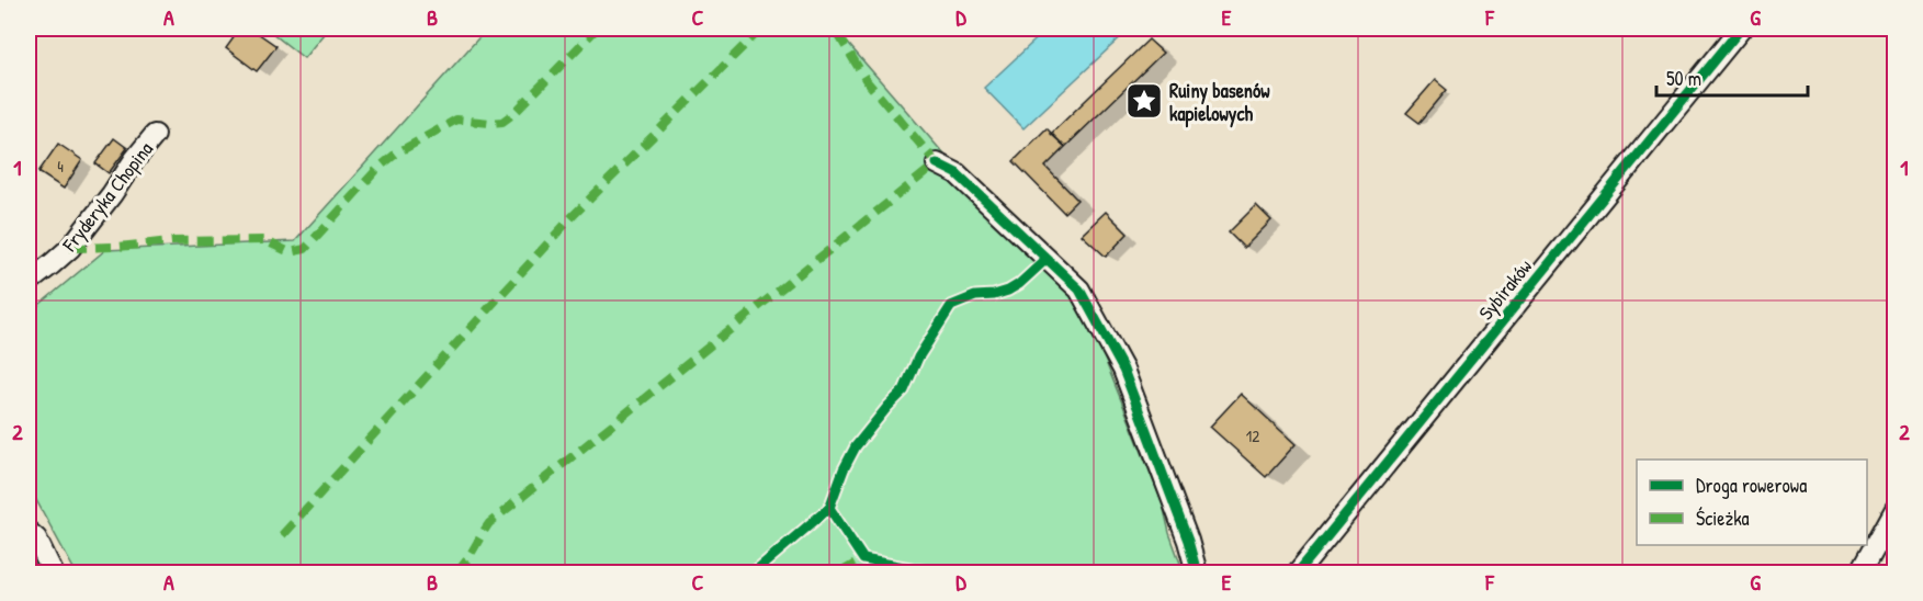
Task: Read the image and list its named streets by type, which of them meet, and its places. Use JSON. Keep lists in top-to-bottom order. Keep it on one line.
{"streets":{"street":["Fryderyka Chopina","Sybiraków"]},"places":{"place":["Ruiny basenów kapielowych"]},"house_numbers":["4","12"],"legend":["Droga rowerowa","Ścieżka"],"scale_bar":"50 m","grid":{"columns":["A","B","C","D","E","F","G"],"rows":["1","2"]}}
